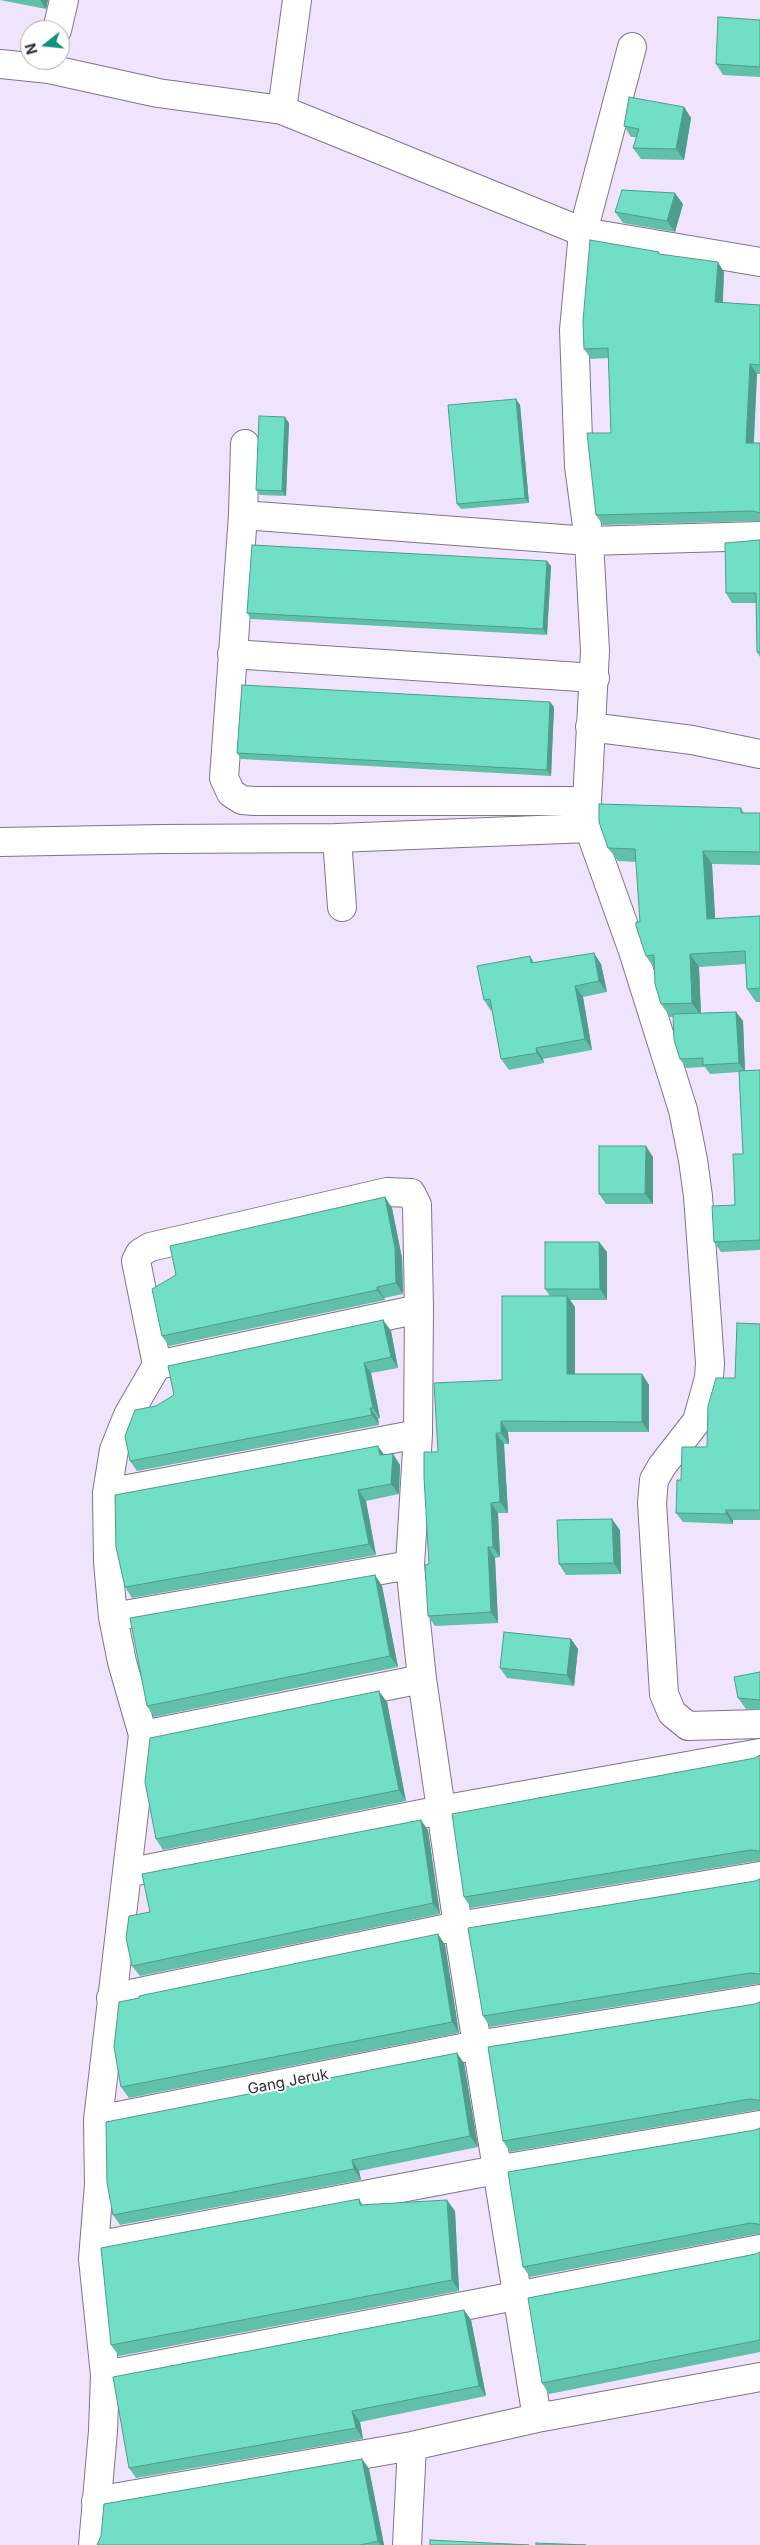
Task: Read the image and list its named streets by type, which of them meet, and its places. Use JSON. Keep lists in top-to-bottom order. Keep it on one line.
{"streets":{"street":["Gang Jeruk"]},"north":"left"}
